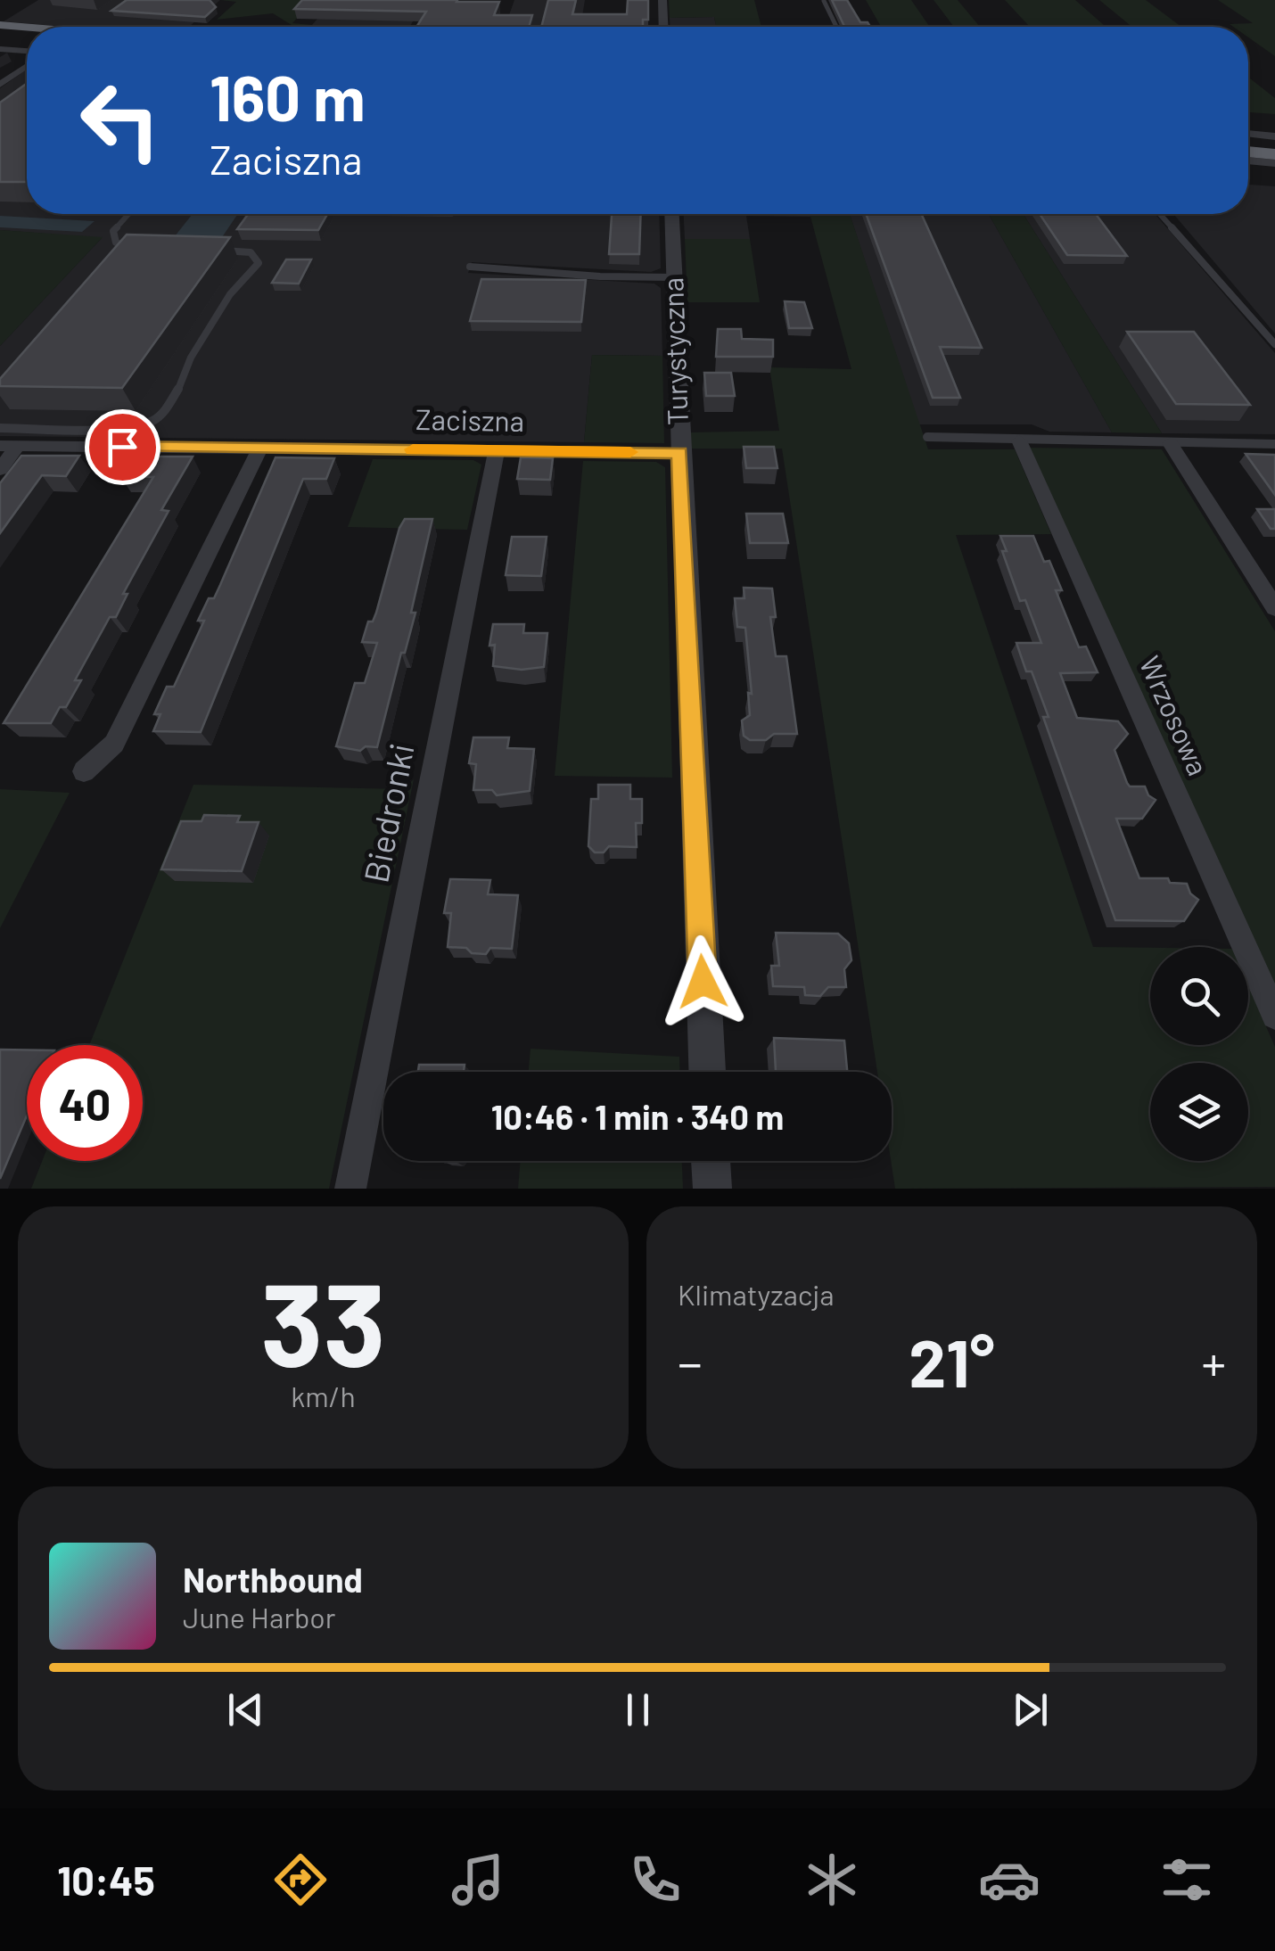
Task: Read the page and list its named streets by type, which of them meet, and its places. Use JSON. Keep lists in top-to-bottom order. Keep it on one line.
{"streets":{"street":["Turystyczna","Zaciszna","Wrzosowa","Biedronki"]},"crossings":[["Turystyczna","Zaciszna"],["Zaciszna","Biedronki"]],"page":{"turn":["160 m","Zaciszna"],"limit":"40","trip":"10:46 · 1 min · 340 m","tile":[["33","km/h"],"Klimatyzacja"],"heat":["−","21°","+"],"song":["Northbound","June Harbor"],"tabs":"10:45"}}
